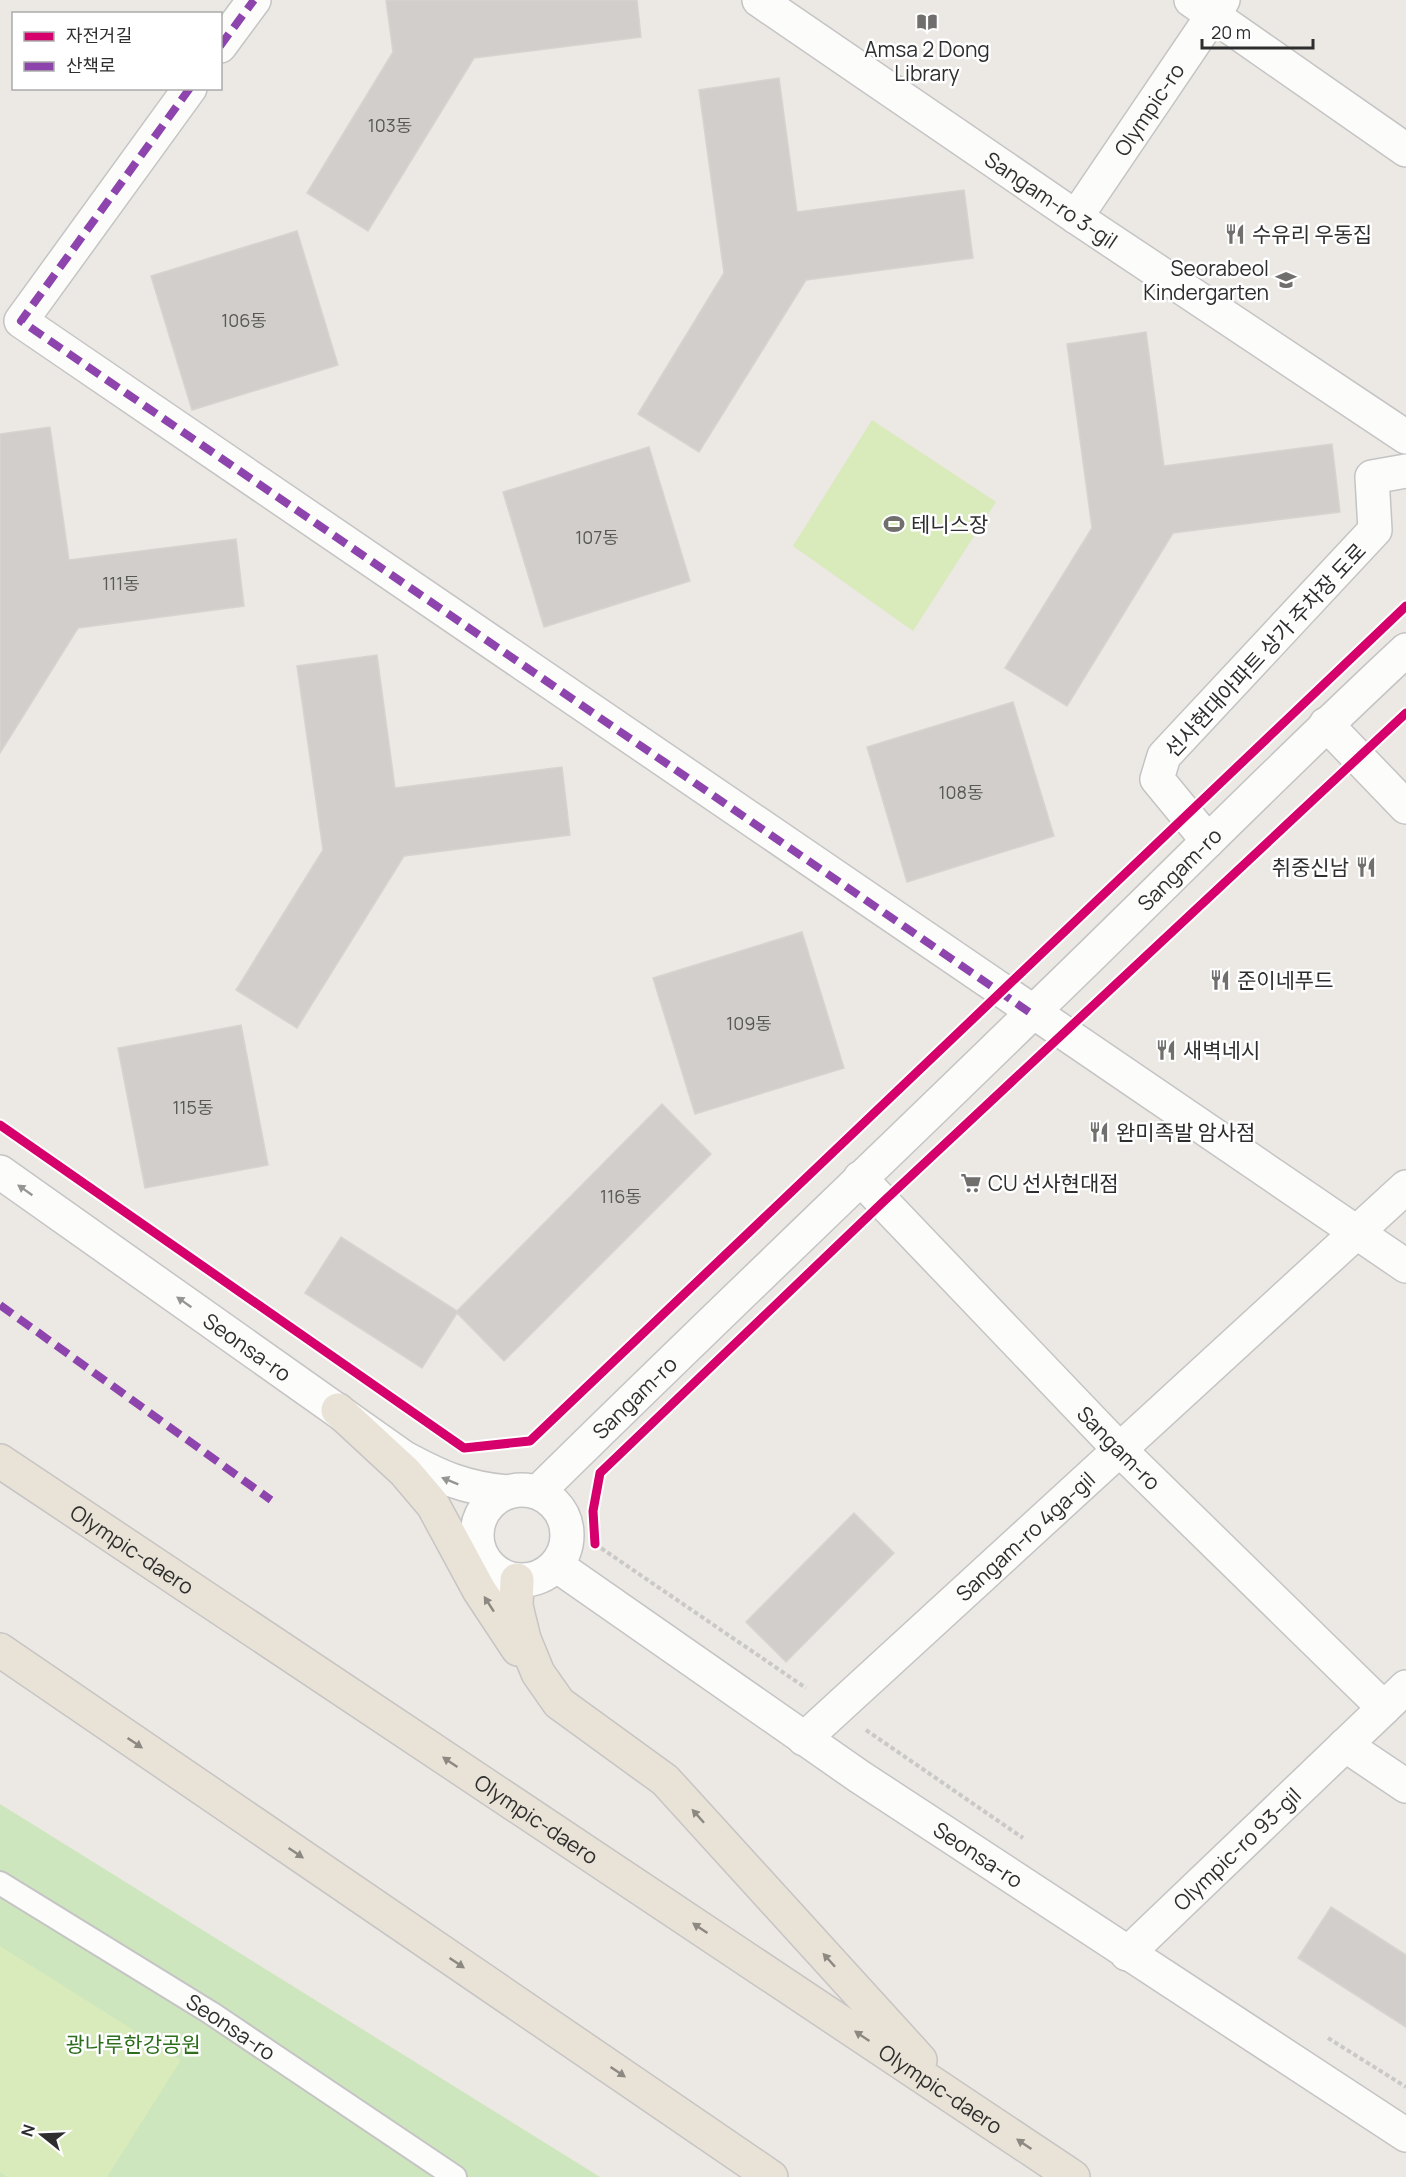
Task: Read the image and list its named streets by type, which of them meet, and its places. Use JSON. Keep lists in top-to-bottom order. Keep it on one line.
{"streets":{"highway":["Olympic-daero"],"street":["Olympic-ro","Sangam-ro 3-gil","선사현대아파트 상가 주차장 도로","Sangam-ro","Seonsa-ro","Sangam-ro 4ga-gil","Olympic-ro 93-gil"]},"crossings":[["Olympic-ro","Sangam-ro 3-gil"],["선사현대아파트 상가 주차장 도로","Sangam-ro"],["Sangam-ro","Seonsa-ro"],["Sangam-ro","Sangam-ro 4ga-gil"],["Sangam-ro","Olympic-ro 93-gil"],["Seonsa-ro","Sangam-ro 4ga-gil"],["Seonsa-ro","Olympic-ro 93-gil"]],"parks":["광나루한강공원"],"places":{"library":["Amsa 2 Dong Library"],"restaurant":["수유리 우동집","취중신남","준이네푸드","새벽네시","완미족발 암사점"],"school or university":["Seorabeol Kindergarten"],"sports":["테니스장"],"supermarket":["CU 선사현대점"]},"house_numbers":["103동","106동","107동","111동","108동","109동","115동","116동"],"legend":["자전거길","산책로"],"scale_bar":"20 m","north":"left"}
